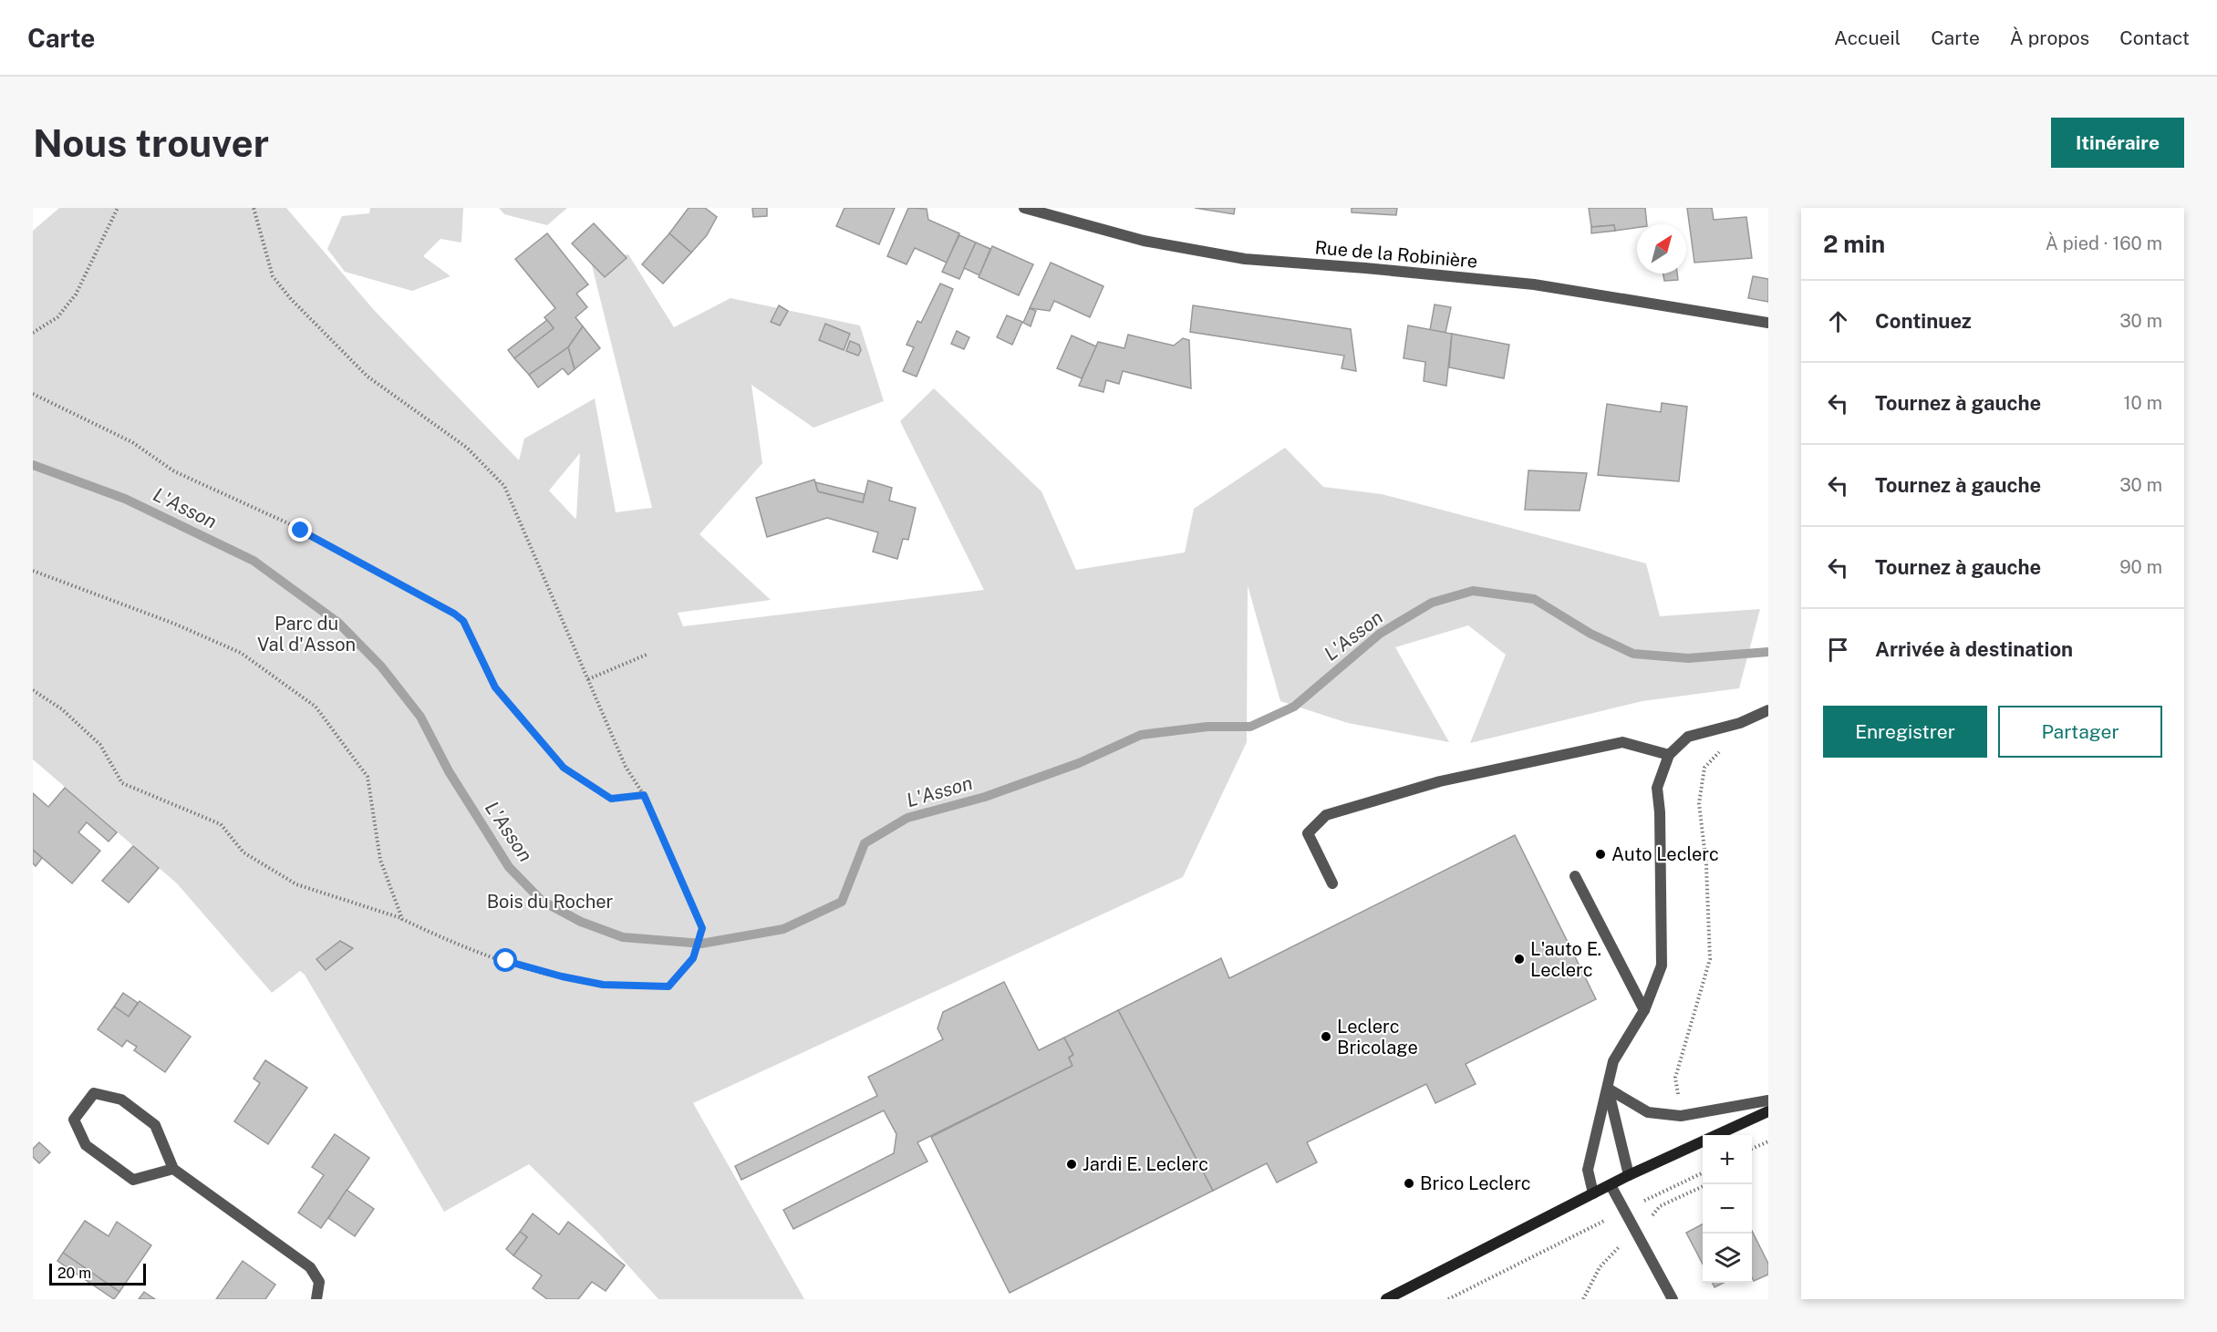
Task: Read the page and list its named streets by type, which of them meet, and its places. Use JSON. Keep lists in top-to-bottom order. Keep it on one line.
{"streets":{"street":["Rue de la Robinière"]},"water":["L'Asson"],"parks":["Parc du Val d'Asson","Bois du Rocher"],"places":["Auto Leclerc","L'auto E. Leclerc","Leclerc Bricolage","Jardi E. Leclerc","Brico Leclerc"],"scale_bar":"20 m","north":"top right","page":{"header":"Carte","nav":["Accueil","Carte","À propos","Contact"],"buttons":["Itinéraire",["Enregistrer","Partager"]],"title":"Nous trouver","heading":["2 min","À pied · 160 m"],"list":[["Continuez","30 m"],["Tournez à gauche","10 m"],["Tournez à gauche","30 m"],["Tournez à gauche","90 m"],"Arrivée à destination"],"map_buttons":["+","−"],"scale":"20 m"}}
